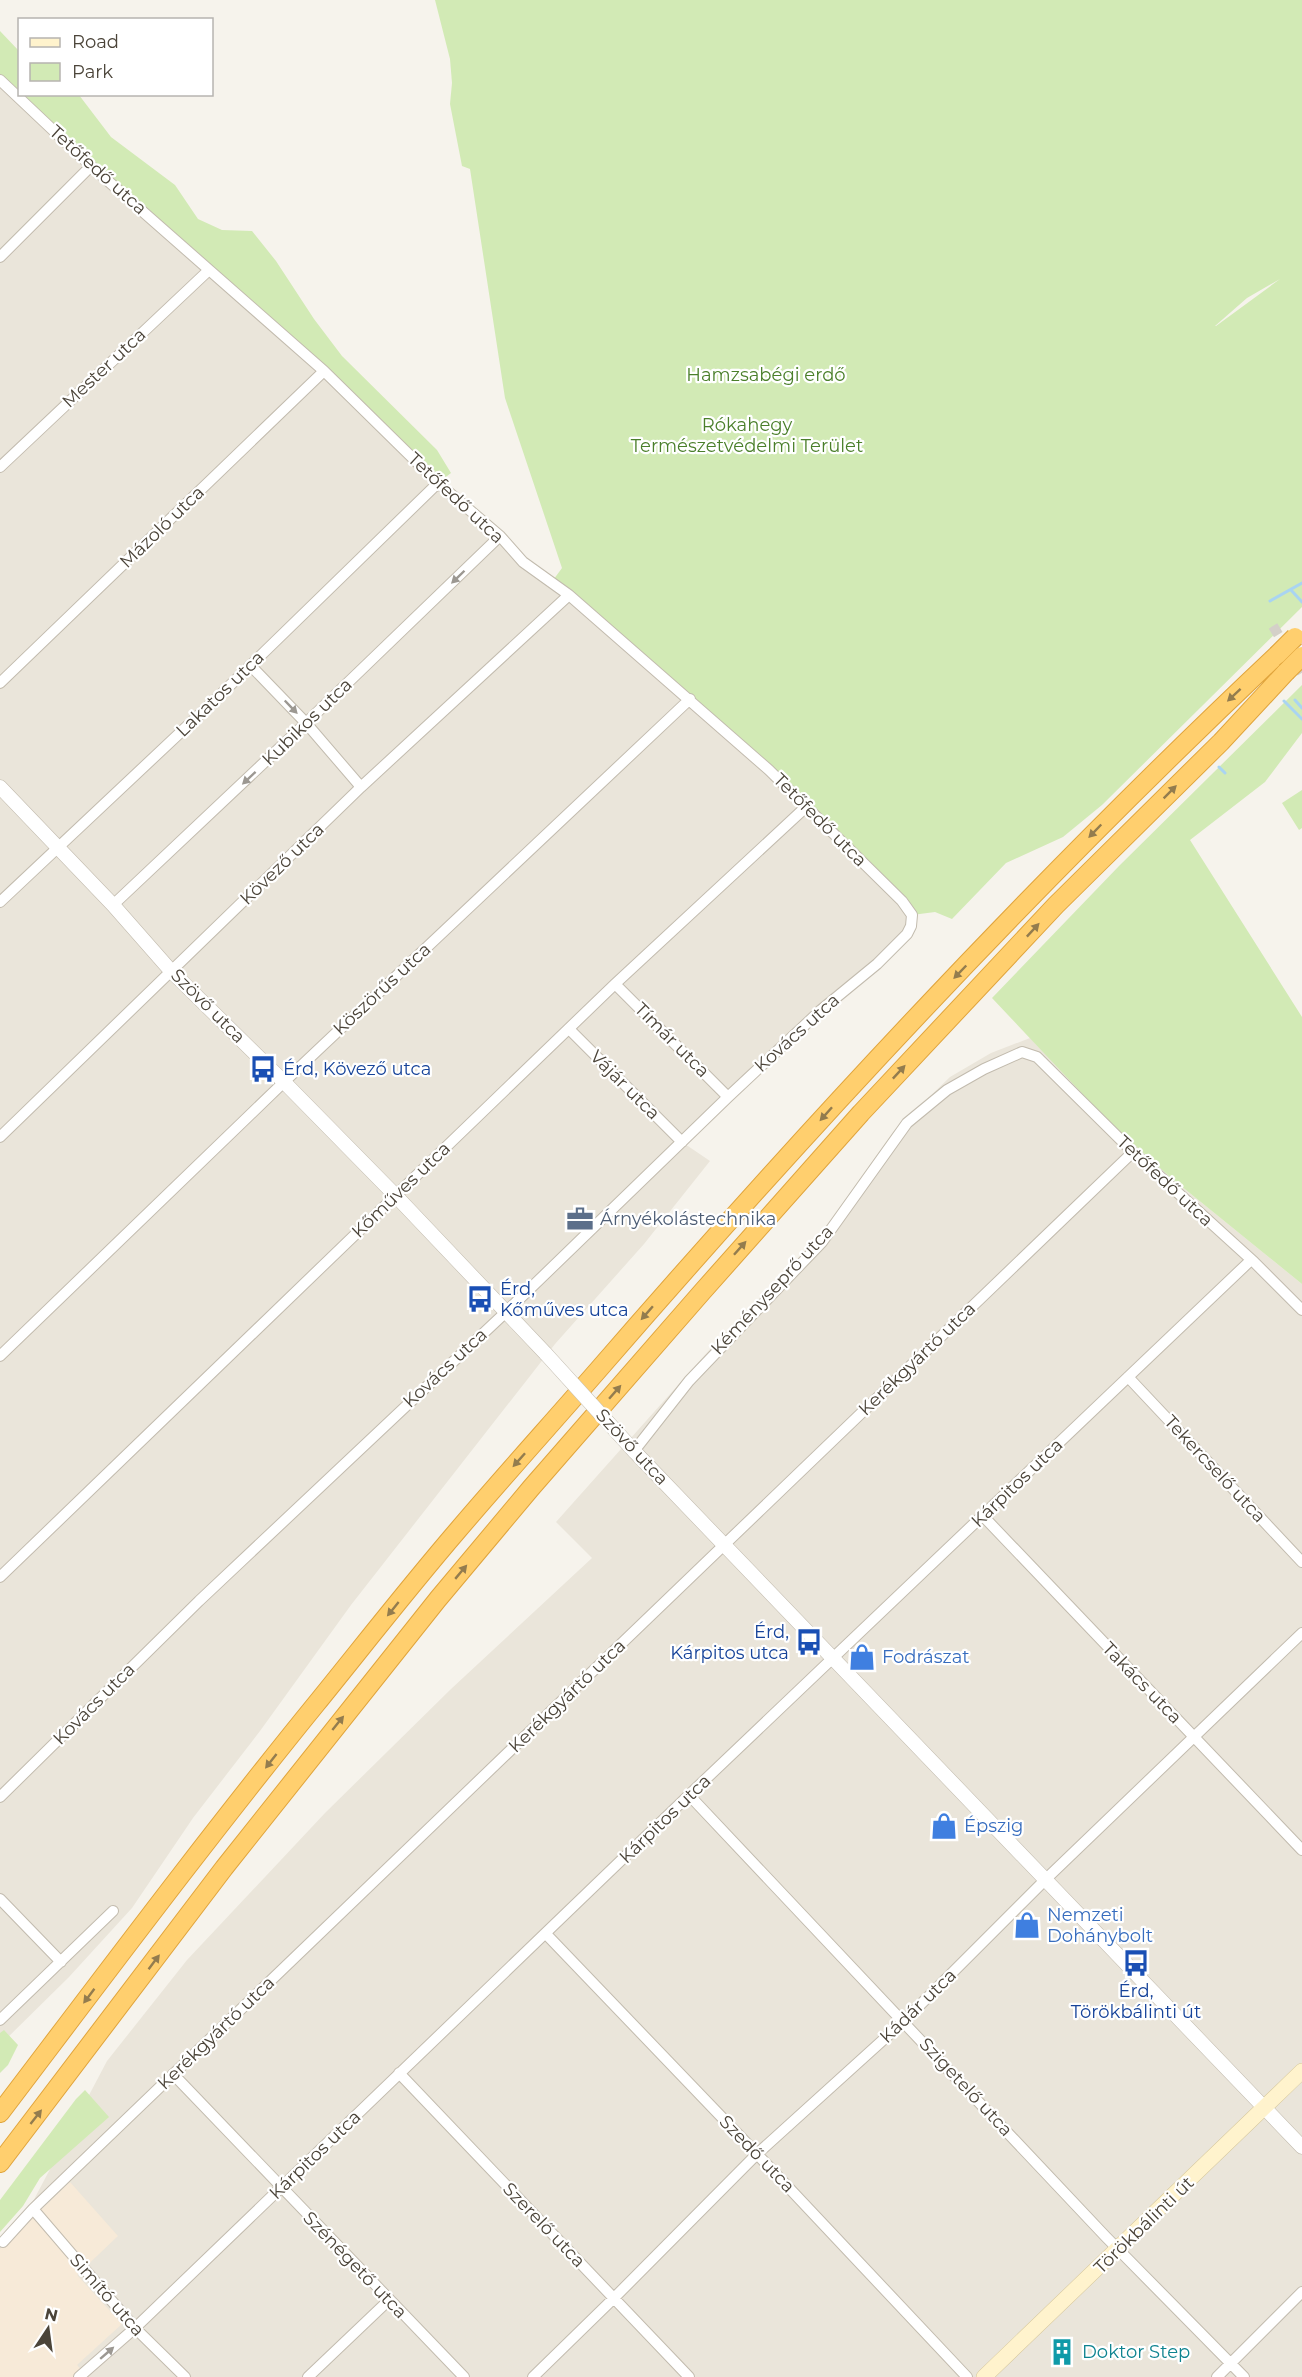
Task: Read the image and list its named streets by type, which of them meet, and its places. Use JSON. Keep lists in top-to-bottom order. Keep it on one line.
{"streets":{"main road":["Törökbálinti út"],"street":["Tetőfedő utca","Mester utca","Mázoló utca","Lakatos utca","Kubikos utca","Kövező utca","Köszörűs utca","Szövő utca","Kovács utca","Tímár utca","Vájár utca","Kőműves utca","Kéményseprő utca","Kerékgyártó utca","Tekercselő utca","Kárpitos utca","Takács utca","Kádár utca","Szigetelő utca","Szedő utca","Szerelő utca","Szénégető utca","Simító utca"]},"crossings":[["Tetőfedő utca","Mester utca"],["Tetőfedő utca","Mázoló utca"],["Tetőfedő utca","Lakatos utca"],["Tetőfedő utca","Kubikos utca"],["Tetőfedő utca","Kövező utca"],["Tetőfedő utca","Köszörűs utca"],["Tetőfedő utca","Kovács utca"],["Tetőfedő utca","Kőműves utca"],["Tetőfedő utca","Kéményseprő utca"],["Tetőfedő utca","Kerékgyártó utca"],["Tetőfedő utca","Kárpitos utca"],["Lakatos utca","Szövő utca"],["Kubikos utca","Szövő utca"],["Kövező utca","Szövő utca"],["Köszörűs utca","Szövő utca"],["Szövő utca","Kovács utca"],["Szövő utca","Kőműves utca"],["Szövő utca","Kéményseprő utca"],["Szövő utca","Kerékgyártó utca"],["Szövő utca","Kárpitos utca"],["Szövő utca","Kádár utca"],["Szövő utca","Törökbálinti út"],["Kovács utca","Tímár utca"],["Kovács utca","Vájár utca"],["Tímár utca","Kőműves utca"],["Vájár utca","Kőműves utca"],["Kerékgyártó utca","Szénégető utca"],["Kerékgyártó utca","Simító utca"],["Tekercselő utca","Kárpitos utca"],["Kárpitos utca","Takács utca"],["Kárpitos utca","Szigetelő utca"],["Kárpitos utca","Szedő utca"],["Kárpitos utca","Szerelő utca"],["Kárpitos utca","Szénégető utca"],["Kárpitos utca","Simító utca"],["Takács utca","Kádár utca"],["Kádár utca","Szigetelő utca"],["Kádár utca","Szedő utca"],["Kádár utca","Szerelő utca"],["Szigetelő utca","Törökbálinti út"]],"one_way":["Kubikos utca"],"parks":["Hamzsabégi erdő","Rókahegy Természetvédelmi Terület"],"places":{"bus stop":["Érd, Kövező utca","Érd, Kőműves utca","Érd, Kárpitos utca","Érd, Törökbálinti út"],"office":["Árnyékolástechnika"],"shop":["Fodrászat","Épszig","Nemzeti Dohánybolt"],"building":["Doktor Step"]},"legend":["Road","Park"],"north":"top"}
